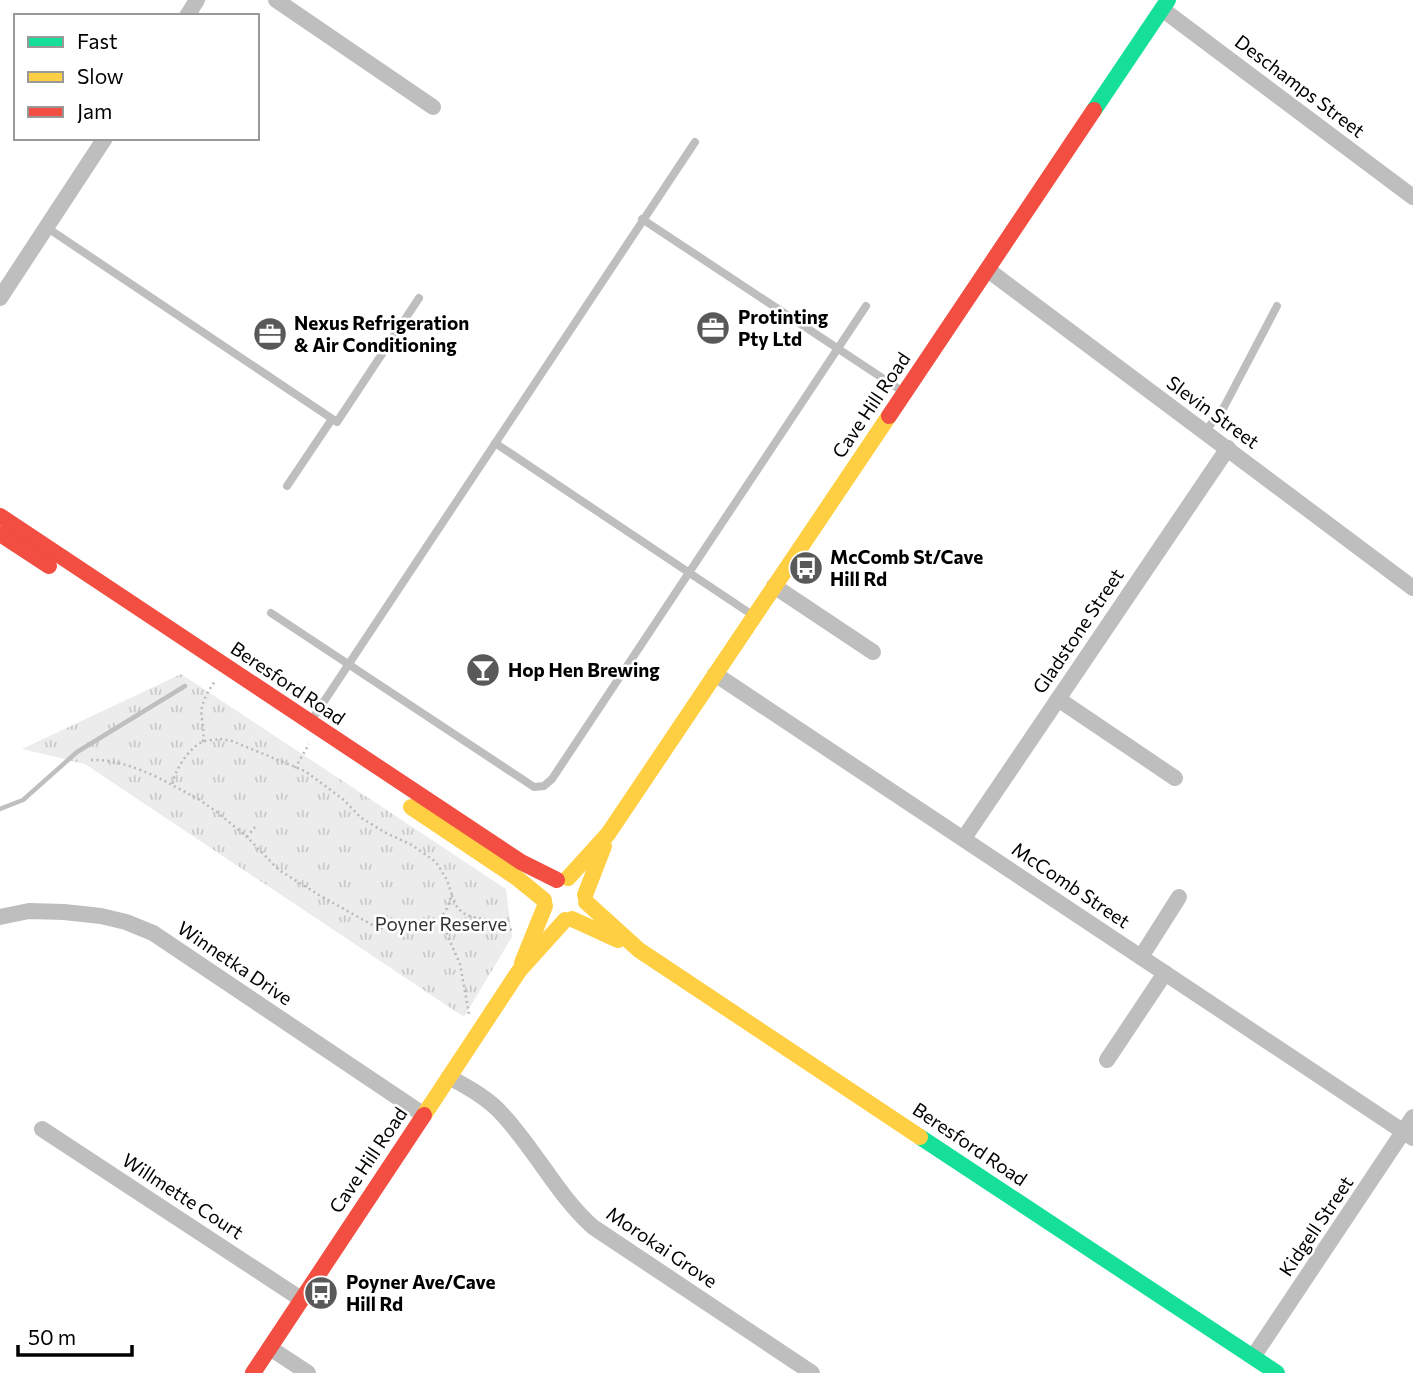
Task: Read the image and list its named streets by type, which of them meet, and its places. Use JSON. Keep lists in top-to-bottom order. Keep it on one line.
{"streets":{"main road":["Cave Hill Road","Beresford Road"],"street":["Deschamps Street","Slevin Street","Gladstone Street","McComb Street","Winnetka Drive","Willmette Court","Kidgell Street","Morokai Grove"]},"crossings":[["Deschamps Street","Cave Hill Road"],["Cave Hill Road","Slevin Street"],["Cave Hill Road","Beresford Road"],["Cave Hill Road","McComb Street"],["Cave Hill Road","Winnetka Drive"],["Cave Hill Road","Willmette Court"],["Cave Hill Road","Morokai Grove"],["Slevin Street","Gladstone Street"],["Gladstone Street","McComb Street"],["Beresford Road","Kidgell Street"],["McComb Street","Kidgell Street"]],"parks":["Poyner Reserve"],"places":{"office":["Protinting Pty Ltd","Nexus Refrigeration & Air Conditioning"],"bus stop":["McComb St/Cave Hill Rd","Poyner Ave/Cave Hill Rd"],"bar":["Hop Hen Brewing"]},"legend":["Fast","Slow","Jam"],"scale_bar":"50 m"}
